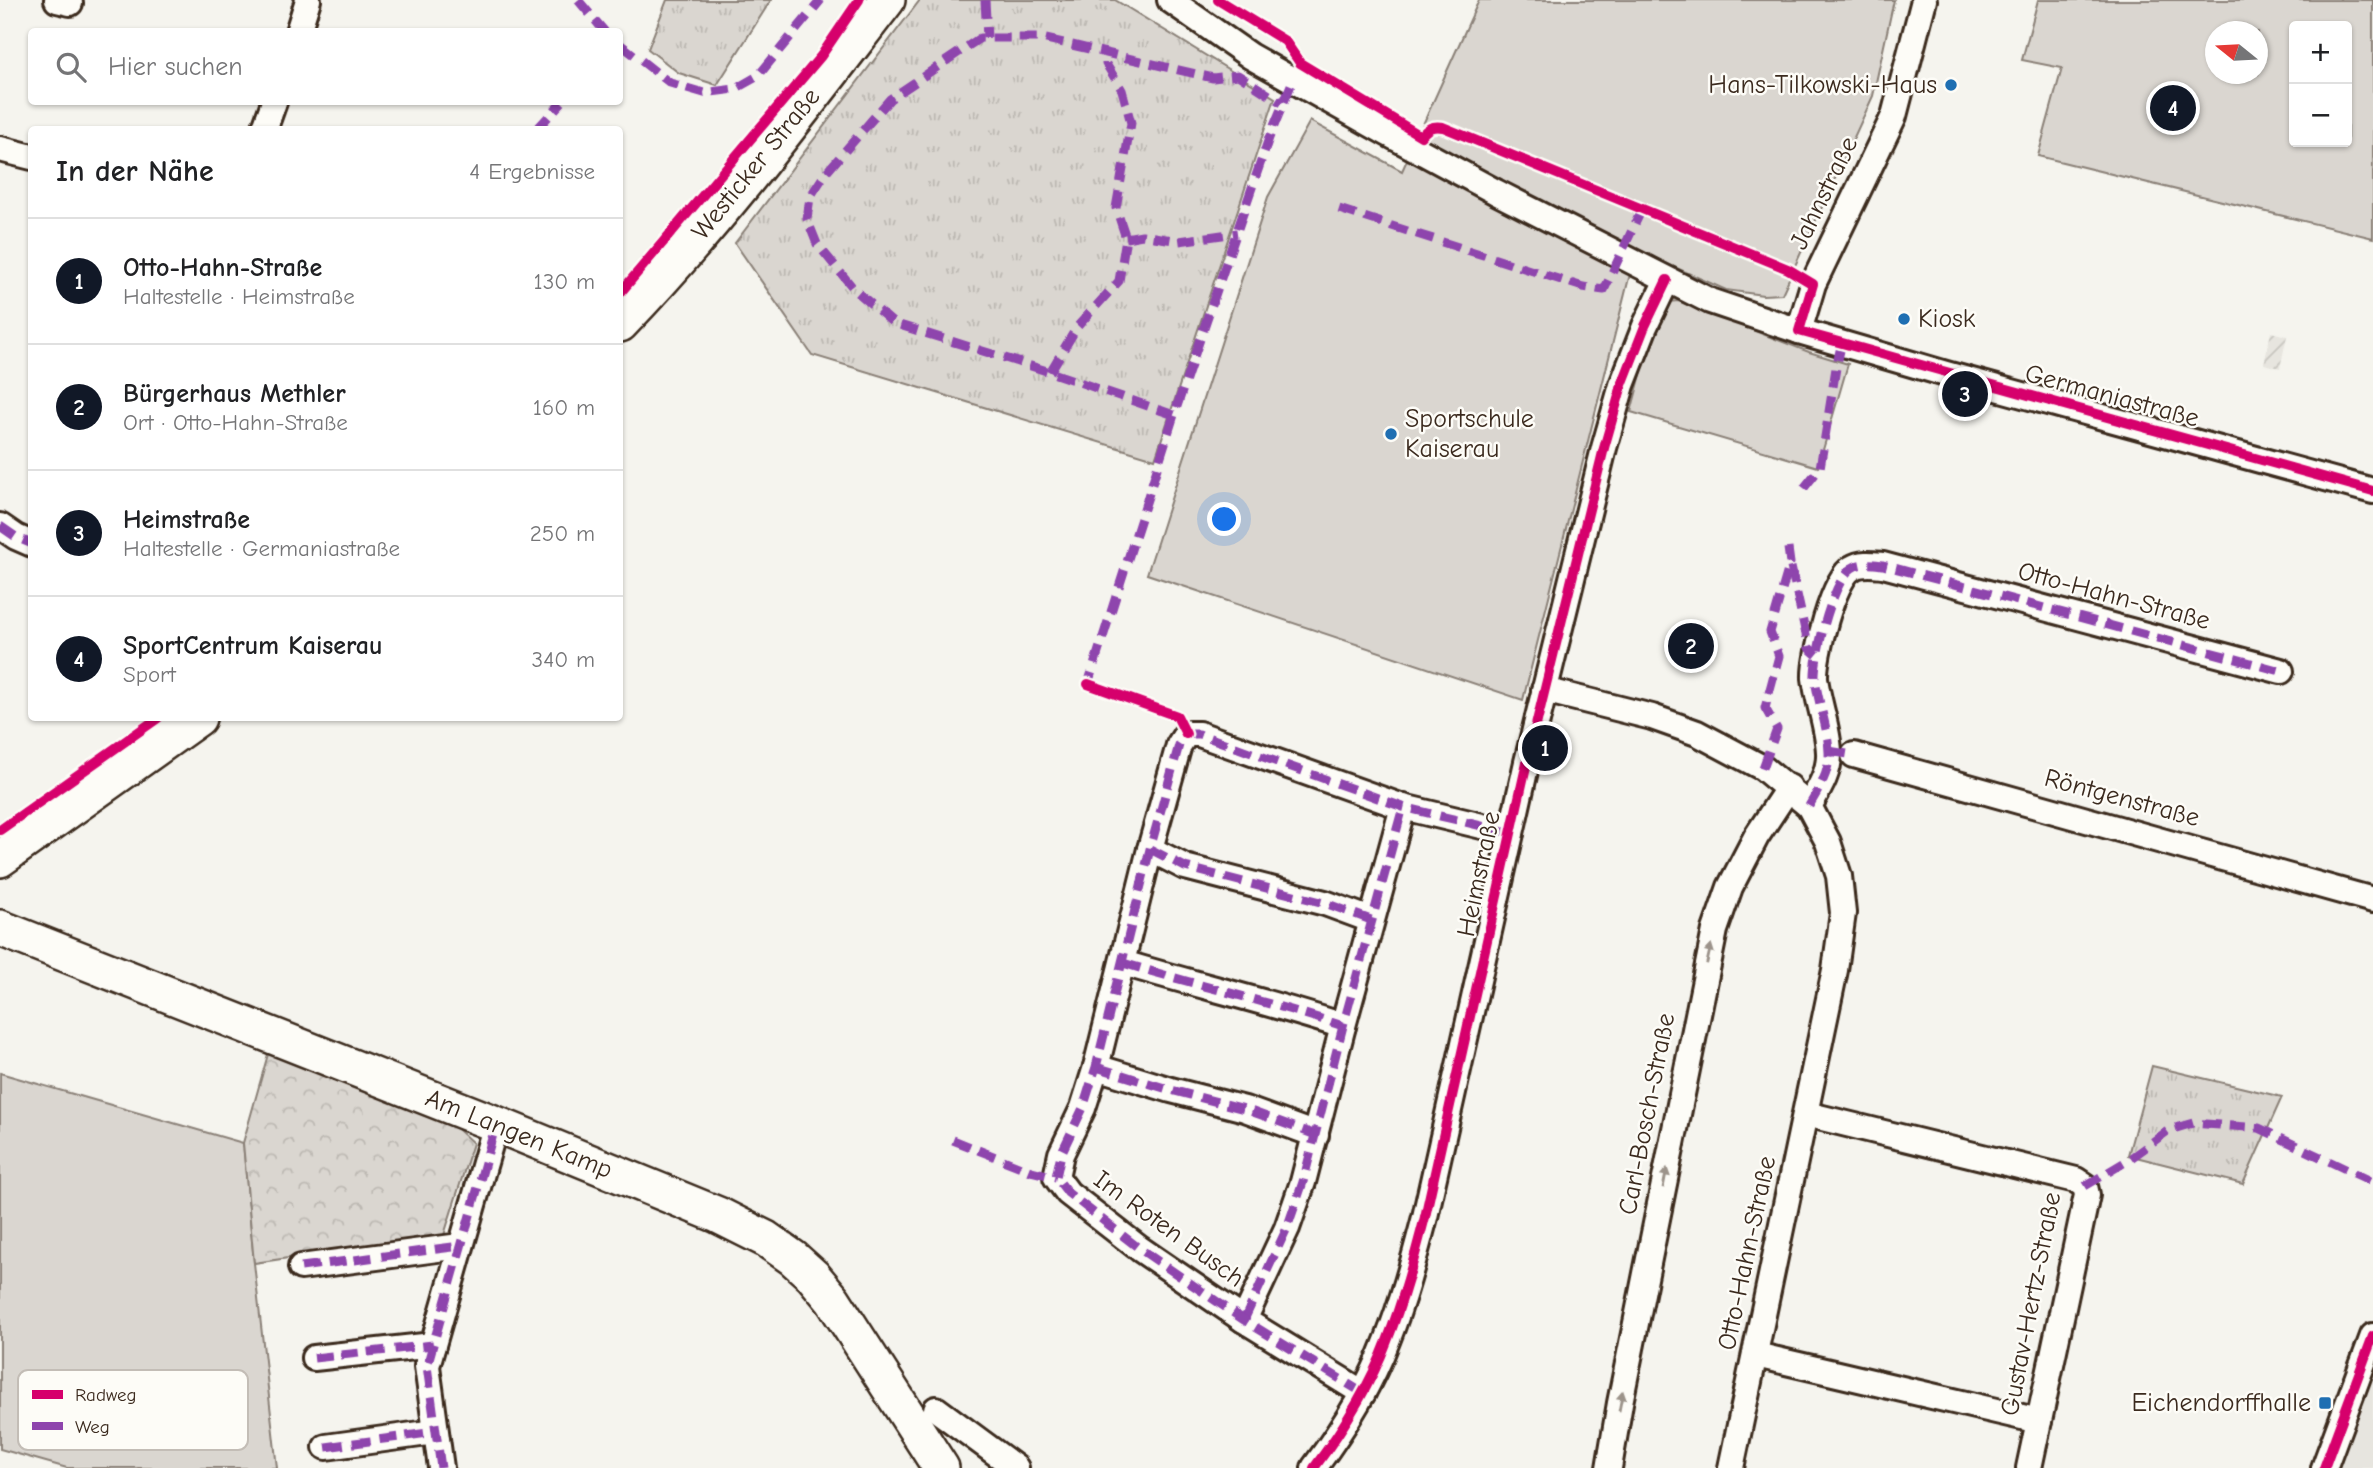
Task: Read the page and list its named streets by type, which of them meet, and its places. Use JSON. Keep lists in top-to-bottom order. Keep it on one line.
{"streets":{"street":["Westicker Straße","Jahnstraße","Germaniastraße","Otto-Hahn-Straße","Röntgenstraße","Heimstraße","Carl-Bosch-Straße","Am Langen Kamp","Im Roten Busch","Gustav-Hertz-Straße"]},"crossings":[["Jahnstraße","Germaniastraße"],["Germaniastraße","Heimstraße"],["Otto-Hahn-Straße","Heimstraße"],["Otto-Hahn-Straße","Carl-Bosch-Straße"],["Otto-Hahn-Straße","Gustav-Hertz-Straße"],["Heimstraße","Im Roten Busch"]],"one_way":["Carl-Bosch-Straße"],"places":{"other":["Hans-Tilkowski-Haus","Kiosk","Sportschule Kaiserau"],"transit":["Eichendorffhalle"]},"legend":["Radweg","Weg"],"north":"left","page":{"map_buttons":["+","−"],"search":"Hier suchen","pins":["4","3","2","1"],"heading":["In der Nähe","4 Ergebnisse"],"list":[{"mark":"1","name":"Otto-Hahn-Straße","note":"Haltestelle · Heimstraße","value":"130 m"},{"mark":"2","name":"Bürgerhaus Methler","note":"Ort · Otto-Hahn-Straße","value":"160 m"},{"mark":"3","name":"Heimstraße","note":"Haltestelle · Germaniastraße","value":"250 m"},{"mark":"4","name":"SportCentrum Kaiserau","note":"Sport","value":"340 m"}]}}
